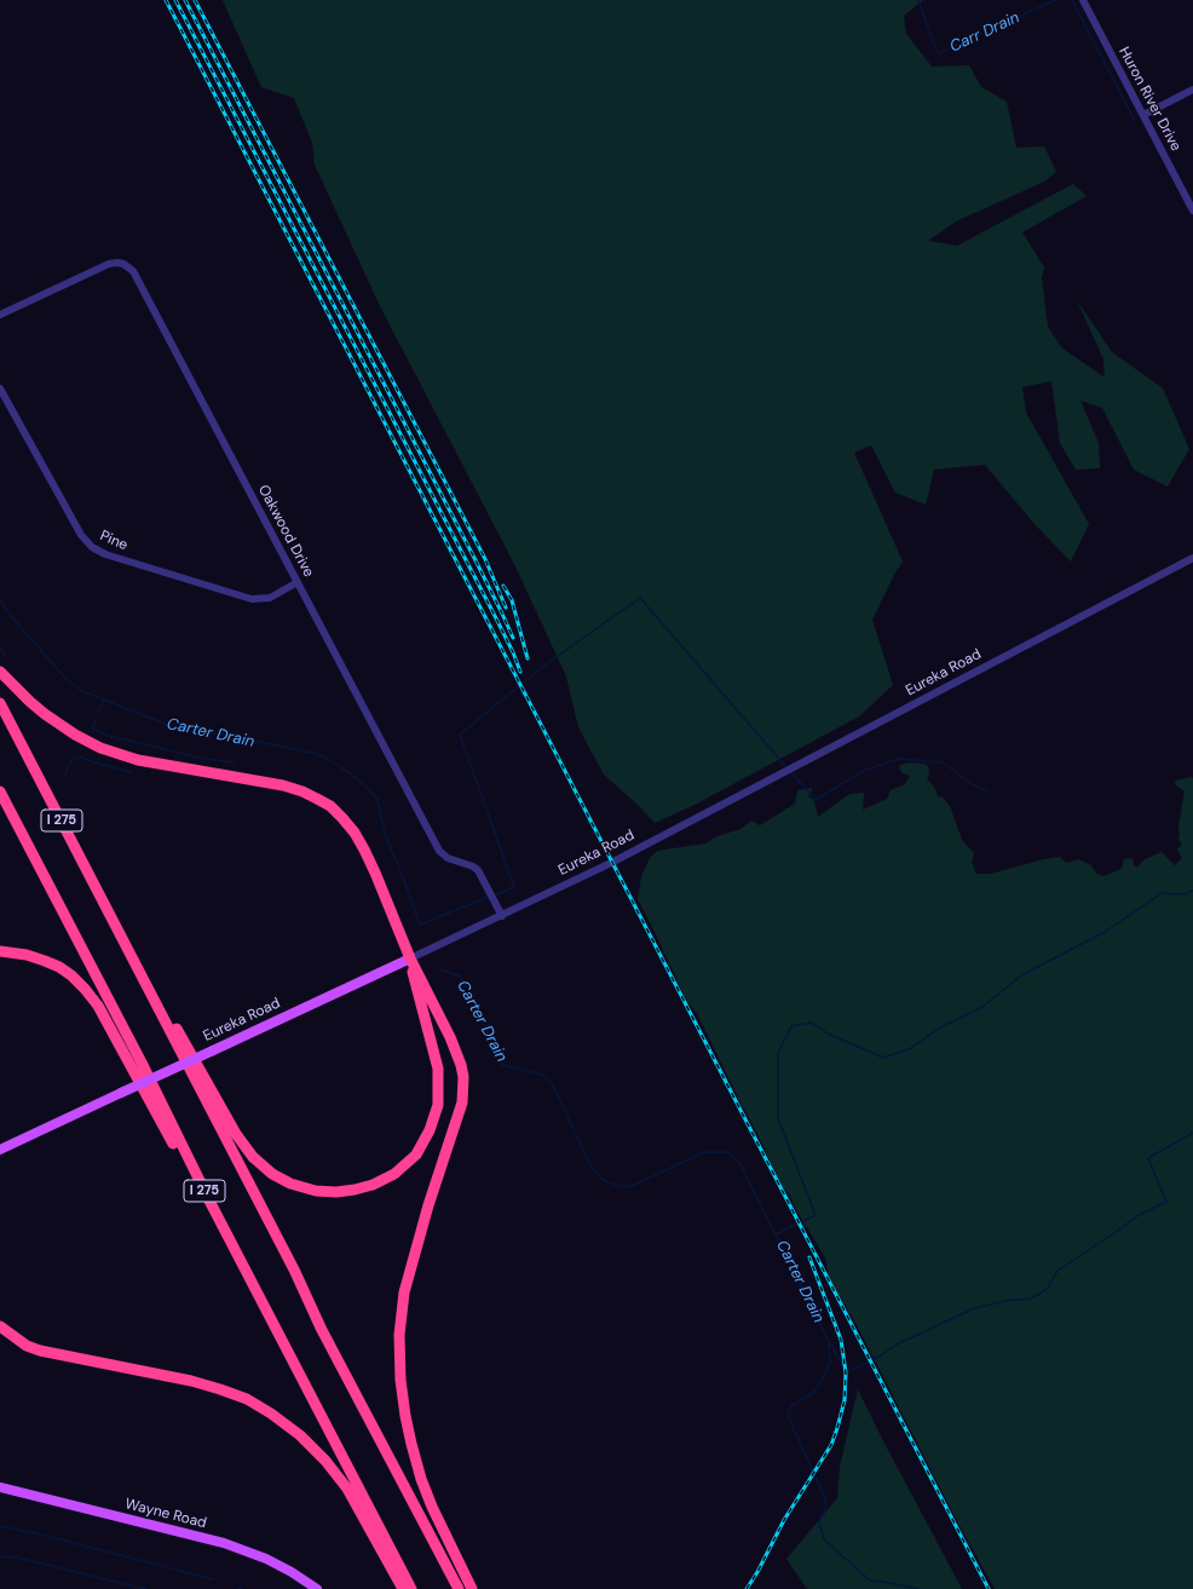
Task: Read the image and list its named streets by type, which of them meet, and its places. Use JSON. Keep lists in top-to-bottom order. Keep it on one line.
{"streets":{"highway":["I 275"],"main road":["Eureka Road","Wayne Road"],"street":["Huron River Drive","Oakwood Drive","Pine"]},"crossings":[["Oakwood Drive","Pine"],["Oakwood Drive","Eureka Road"]],"water":["Carr Drain","Carter Drain"]}
